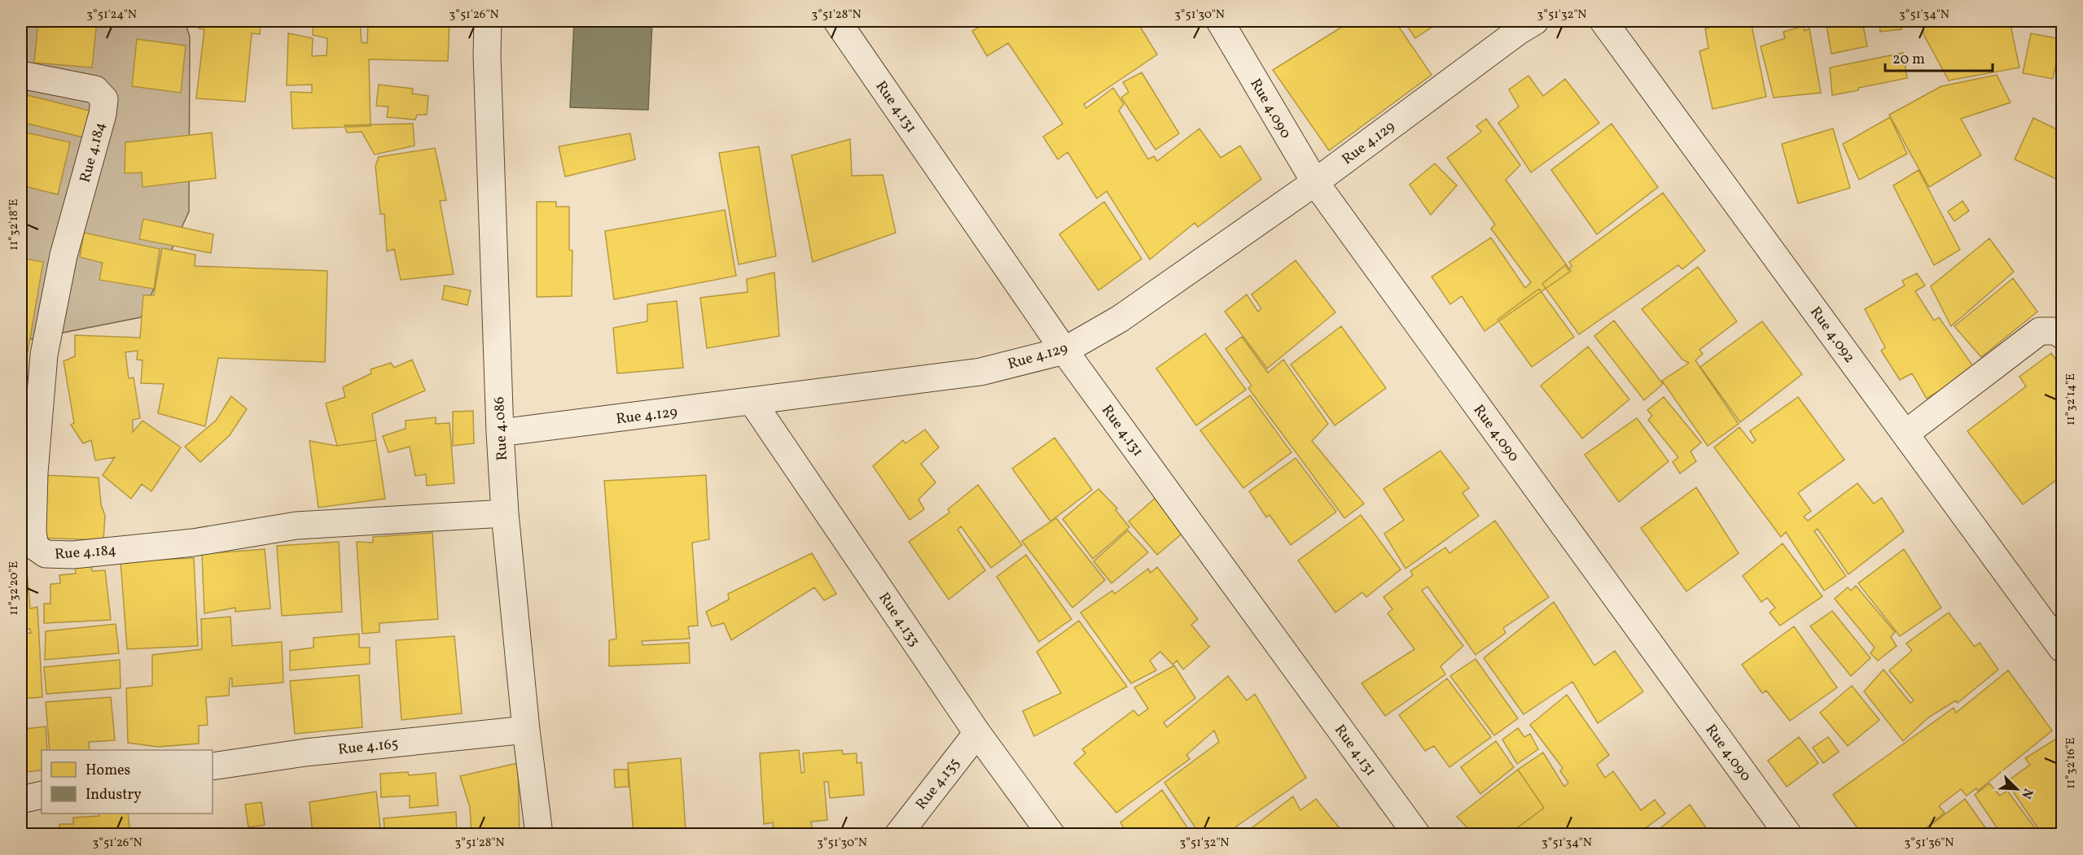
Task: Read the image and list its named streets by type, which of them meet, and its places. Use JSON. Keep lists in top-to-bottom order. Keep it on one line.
{"streets":{"street":["Rue 4.131","Rue 4.090","Rue 4.129","Rue 4.184","Rue 4.092","Rue 4.086","Rue 4.133","Rue 4.165","Rue 4.135"]},"crossings":[["Rue 4.131","Rue 4.129"],["Rue 4.090","Rue 4.129"],["Rue 4.129","Rue 4.086"],["Rue 4.129","Rue 4.133"],["Rue 4.184","Rue 4.086"],["Rue 4.086","Rue 4.165"],["Rue 4.133","Rue 4.135"]],"legend":["Homes","Industry"],"scale_bar":"20 m","north":"bottom right","coordinates":["3°51'24\"N","3°51'26\"N","3°51'28\"N","3°51'30\"N","3°51'32\"N","3°51'34\"N","11°32'18\"E","11°32'14\"E","11°32'20\"E","11°32'16\"E","3°51'36\"N"]}
